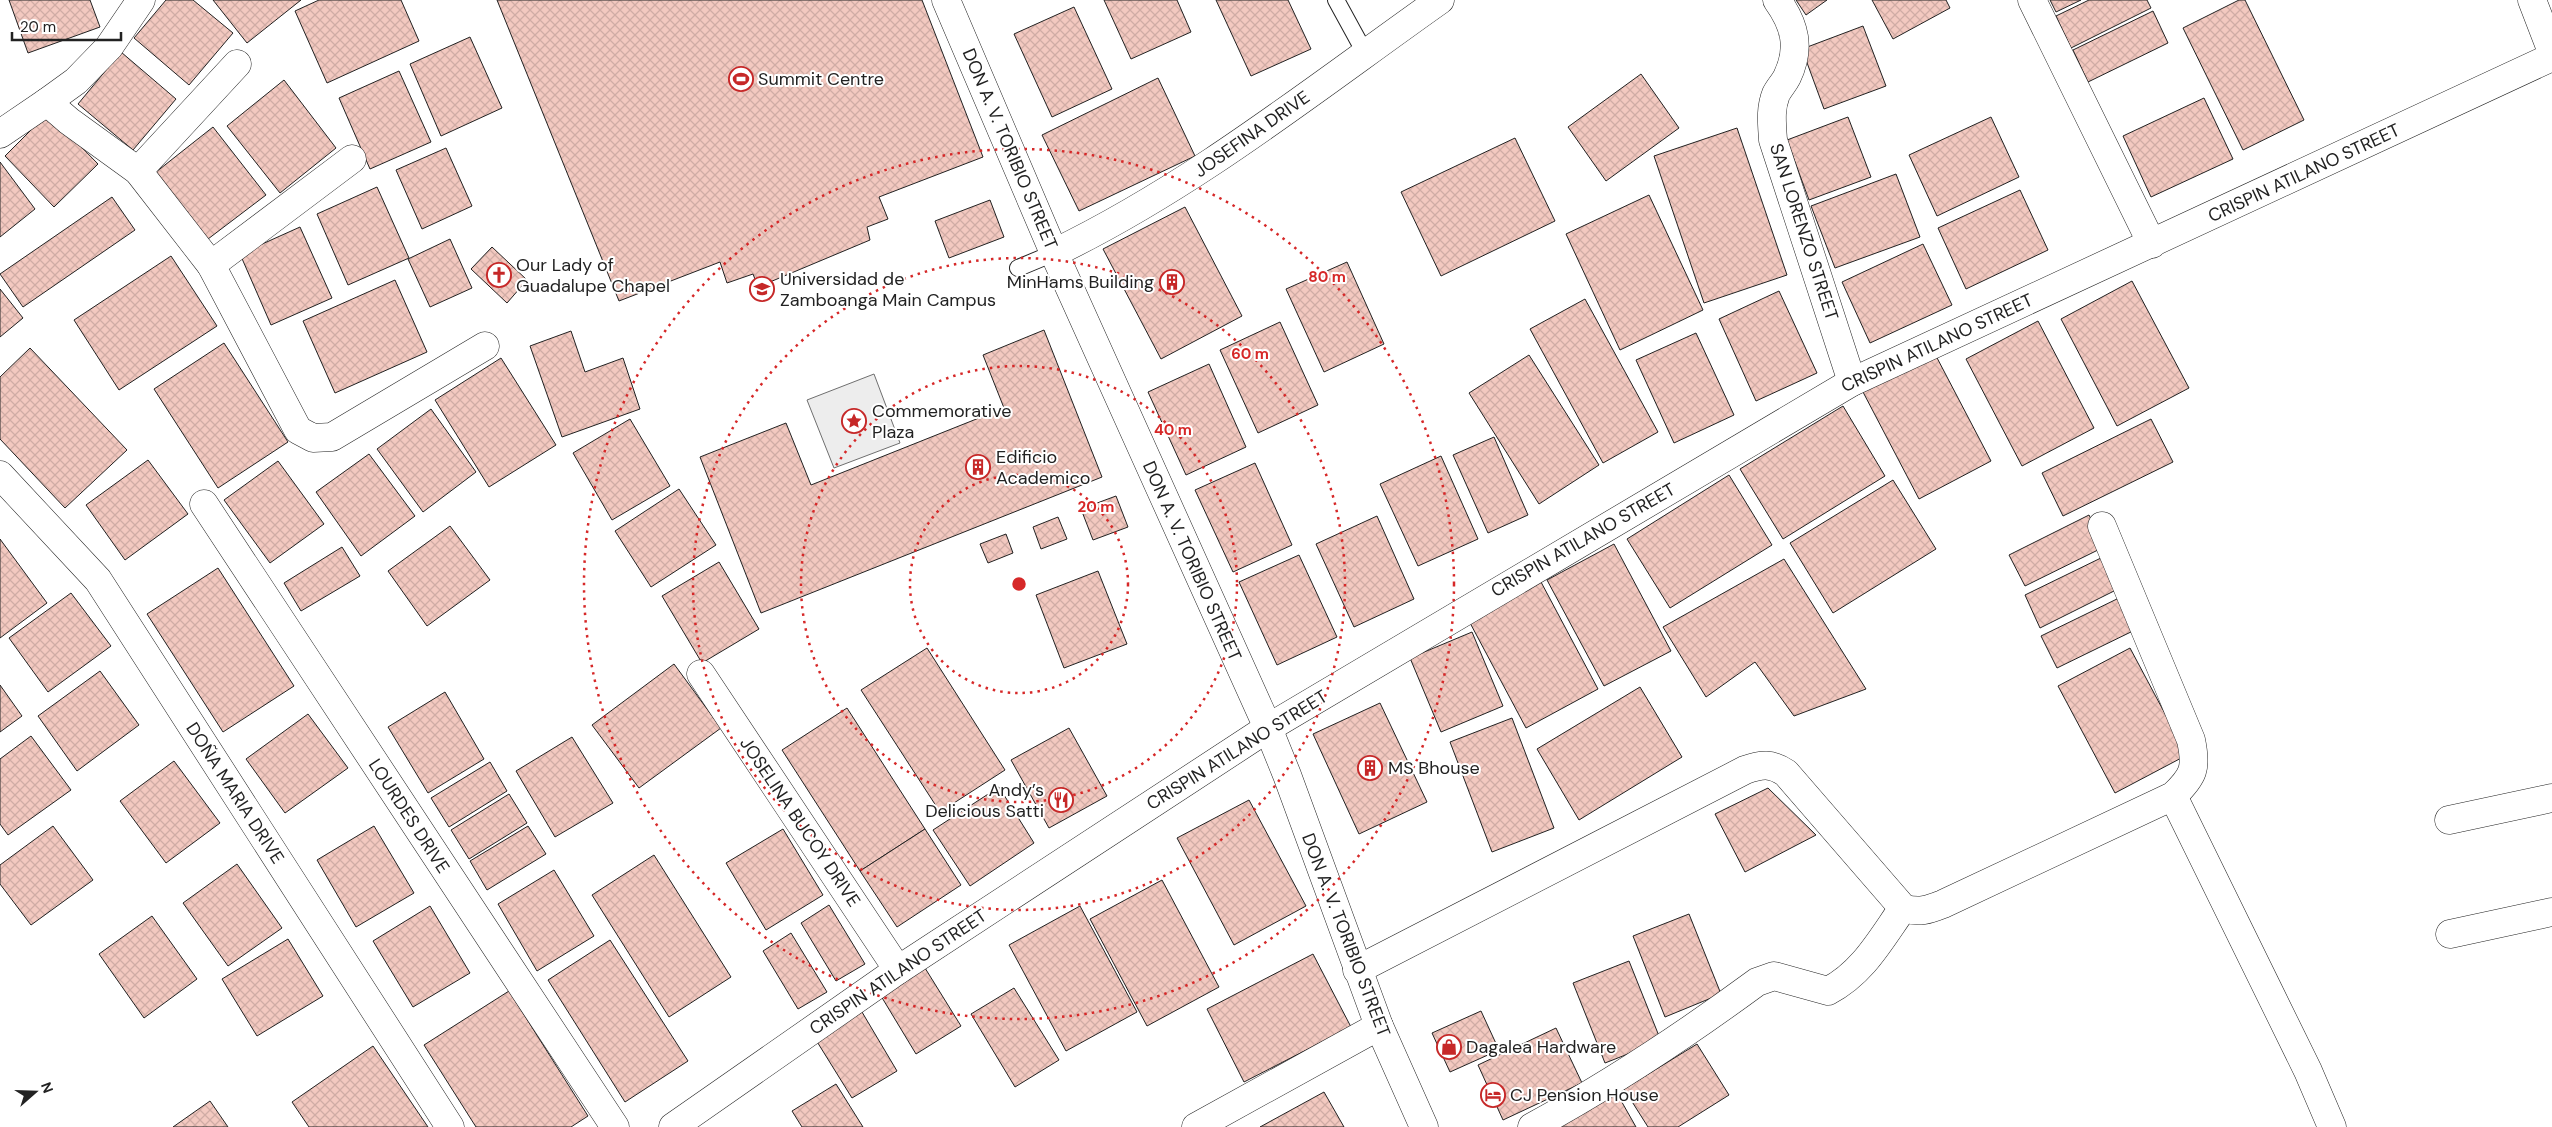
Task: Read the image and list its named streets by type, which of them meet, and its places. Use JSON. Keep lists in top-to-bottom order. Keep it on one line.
{"streets":{"street":["JOSEFINA DRIVE","DON A. V. TORIBIO STREET","CRISPIN ATILANO STREET","SAN LORENZO STREET","DOÑA MARIA DRIVE","LOURDES DRIVE","JOSELINA BUCOY DRIVE"]},"crossings":[["JOSEFINA DRIVE","DON A. V. TORIBIO STREET"],["DON A. V. TORIBIO STREET","CRISPIN ATILANO STREET"],["CRISPIN ATILANO STREET","SAN LORENZO STREET"],["CRISPIN ATILANO STREET","JOSELINA BUCOY DRIVE"]],"places":{"sports":["Summit Centre"],"church":["Our Lady of Guadalupe Chapel"],"building":["MinHams Building","Edificio Academico","MS Bhouse"],"school or university":["Universidad de Zamboanga Main Campus"],"place":["Commemorative Plaza"],"restaurant":["Andy’s Delicious Satti"],"shop":["Dagalea Hardware"],"hotel":["CJ Pension House"]},"scale_bar":"20 m","north":"right","rings":["80 m","60 m","40 m","20 m"]}
